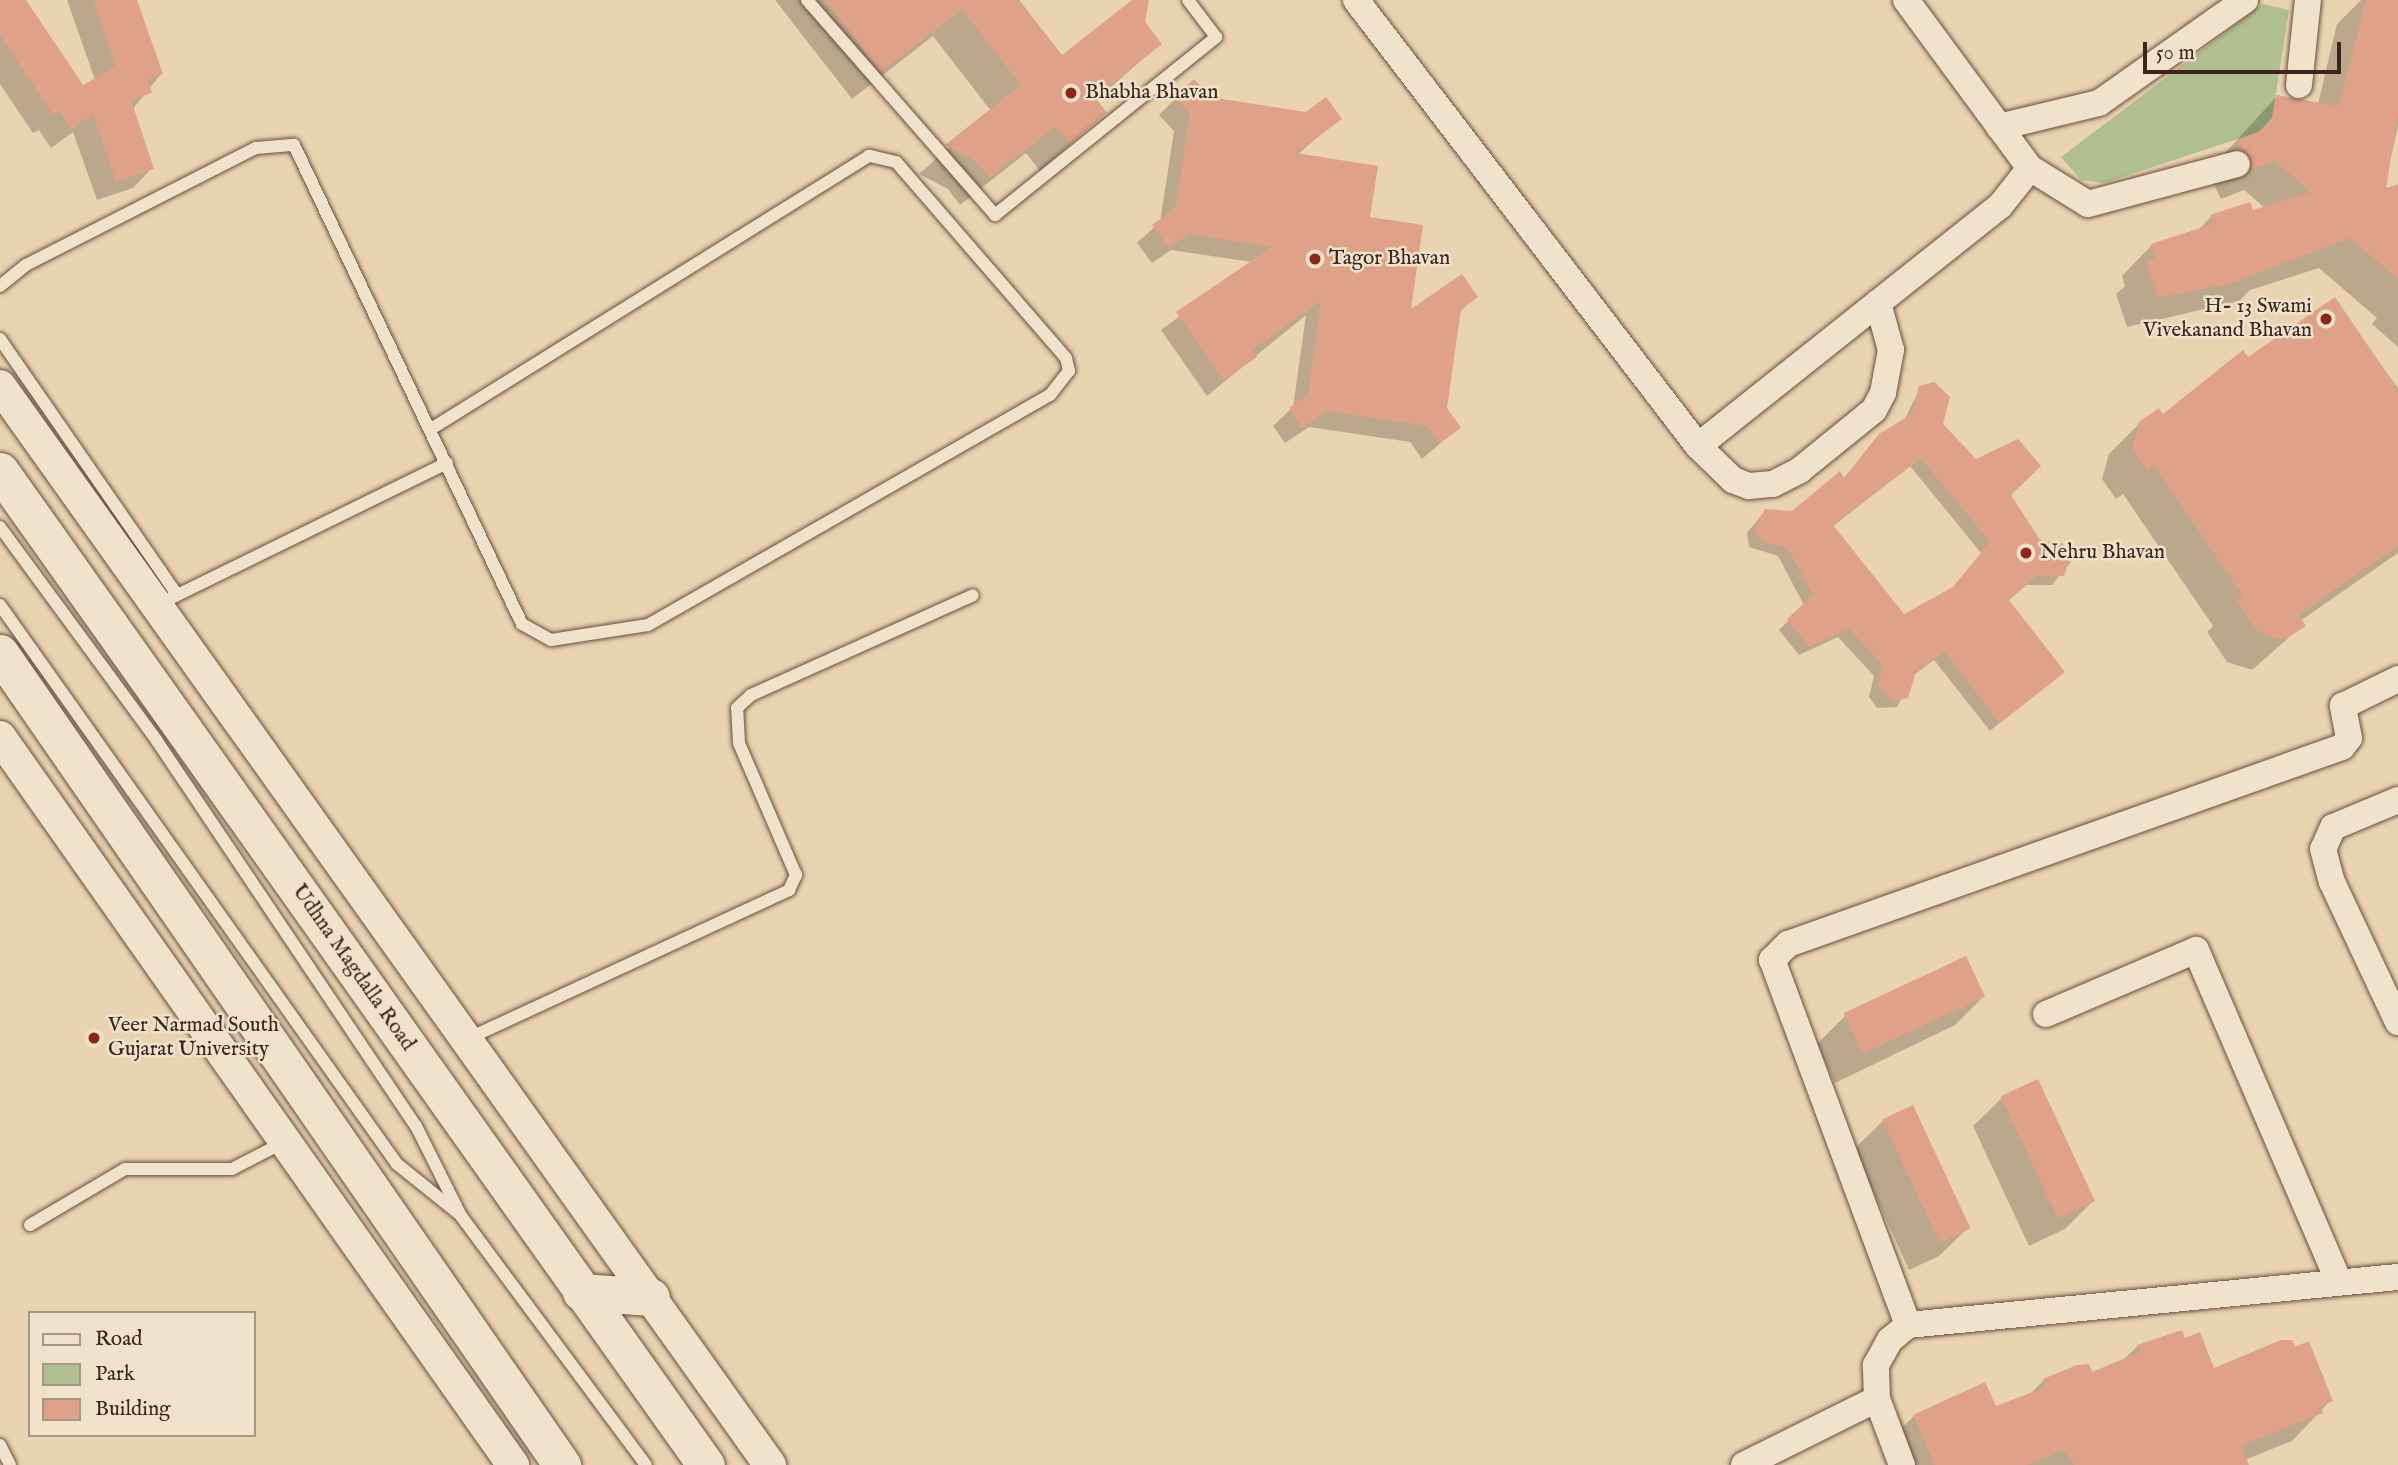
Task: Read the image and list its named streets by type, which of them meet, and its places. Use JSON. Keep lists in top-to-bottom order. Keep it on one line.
{"streets":{"main road":["Udhna Magdalla Road"]},"places":["Bhabha Bhavan","Tagor Bhavan","H- 13 Swami Vivekanand Bhavan","Nehru Bhavan","Veer Narmad South Gujarat University"],"legend":["Road","Park","Building"],"scale_bar":"50 m"}
